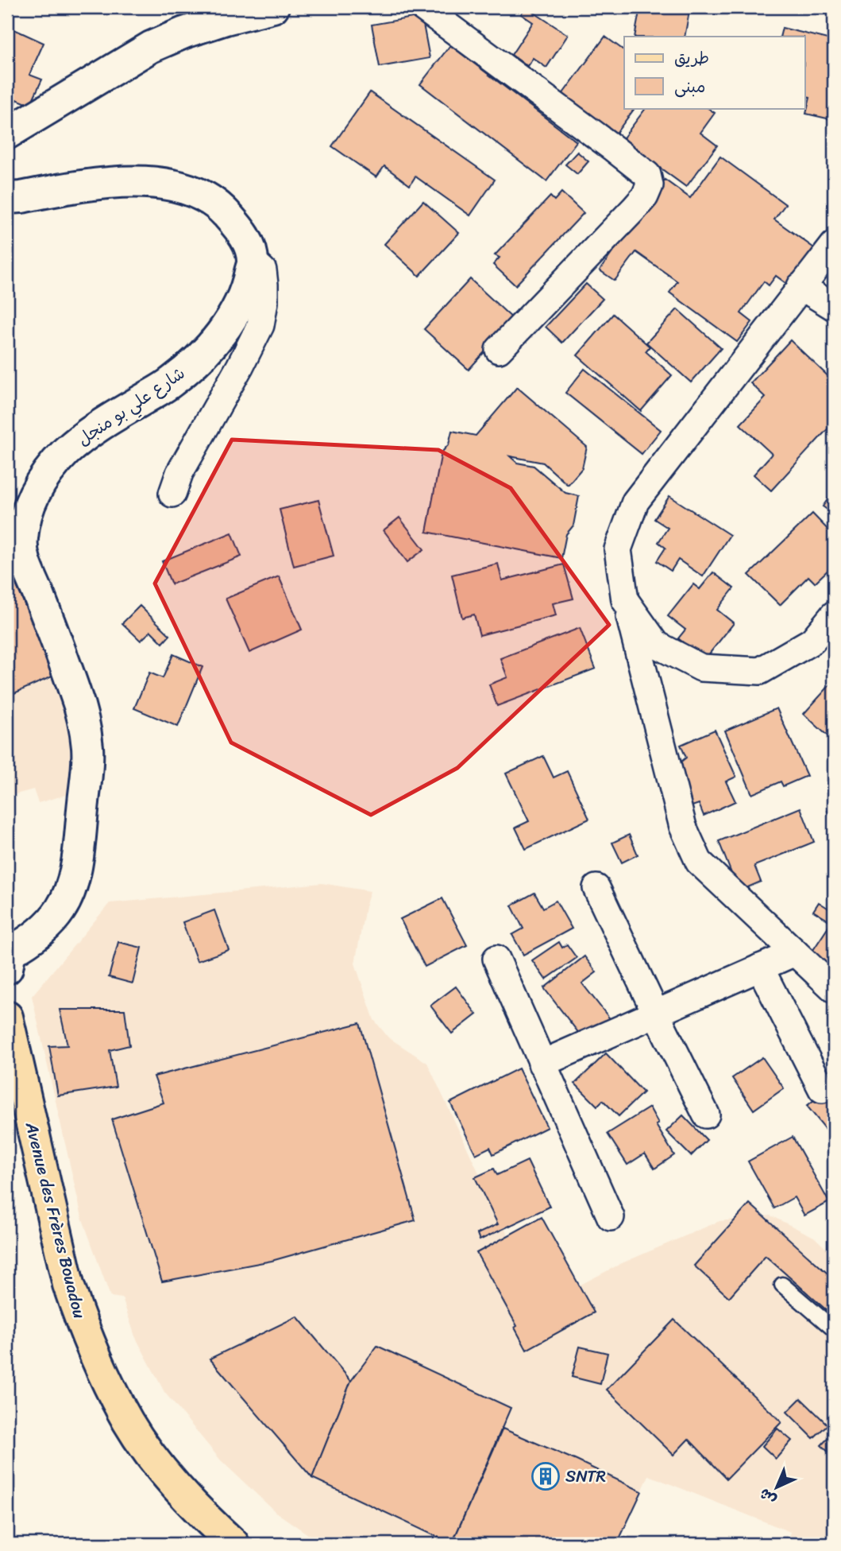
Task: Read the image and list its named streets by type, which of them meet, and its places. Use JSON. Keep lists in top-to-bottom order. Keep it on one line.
{"streets":{"main road":["Avenue des Frères Bouadou"],"street":["شارع علي بو منجل"]},"places":{"building":["SNTR"]},"legend":["طريق","مبنى"],"north":"bottom left"}
